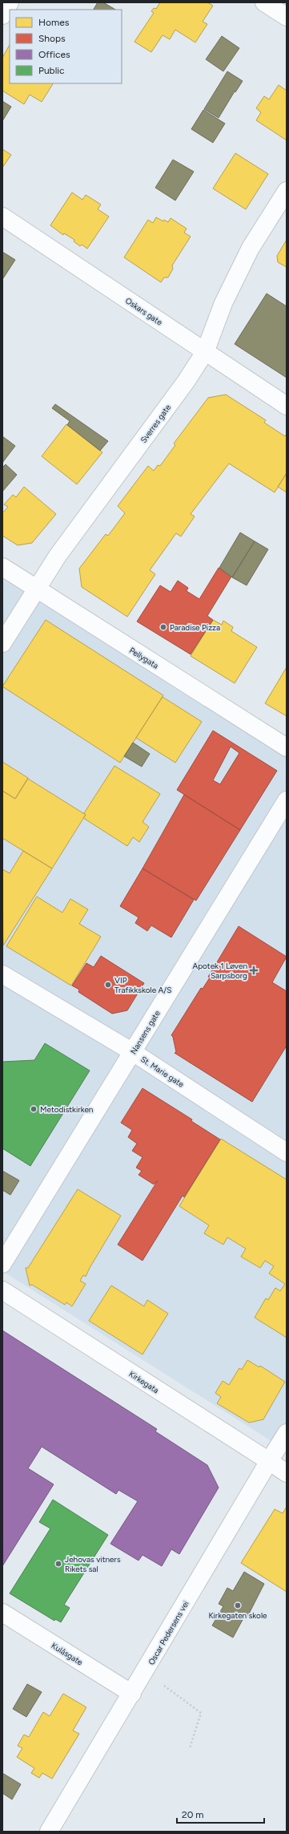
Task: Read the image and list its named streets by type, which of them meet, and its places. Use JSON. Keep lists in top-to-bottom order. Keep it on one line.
{"streets":{"street":["Oskars gate","Sverres gate","Pellygata","Nansens gate","St. Marie gate","Kirkegata","Oscar Pedersens vei","Kulåsgate"]},"crossings":[["Oskars gate","Sverres gate"],["Sverres gate","Pellygata"],["Nansens gate","St. Marie gate"],["Kirkegata","Oscar Pedersens vei"],["Oscar Pedersens vei","Kulåsgate"]],"places":{"other":["Paradise Pizza","VIP Trafikkskole A/S","Metodistkirken","Jehovas vitners Rikets sal","Kirkegaten skole"],"health":["Apotek 1 Løven Sarpsborg"]},"legend":["Homes","Shops","Offices","Public"],"scale_bar":"20 m"}
